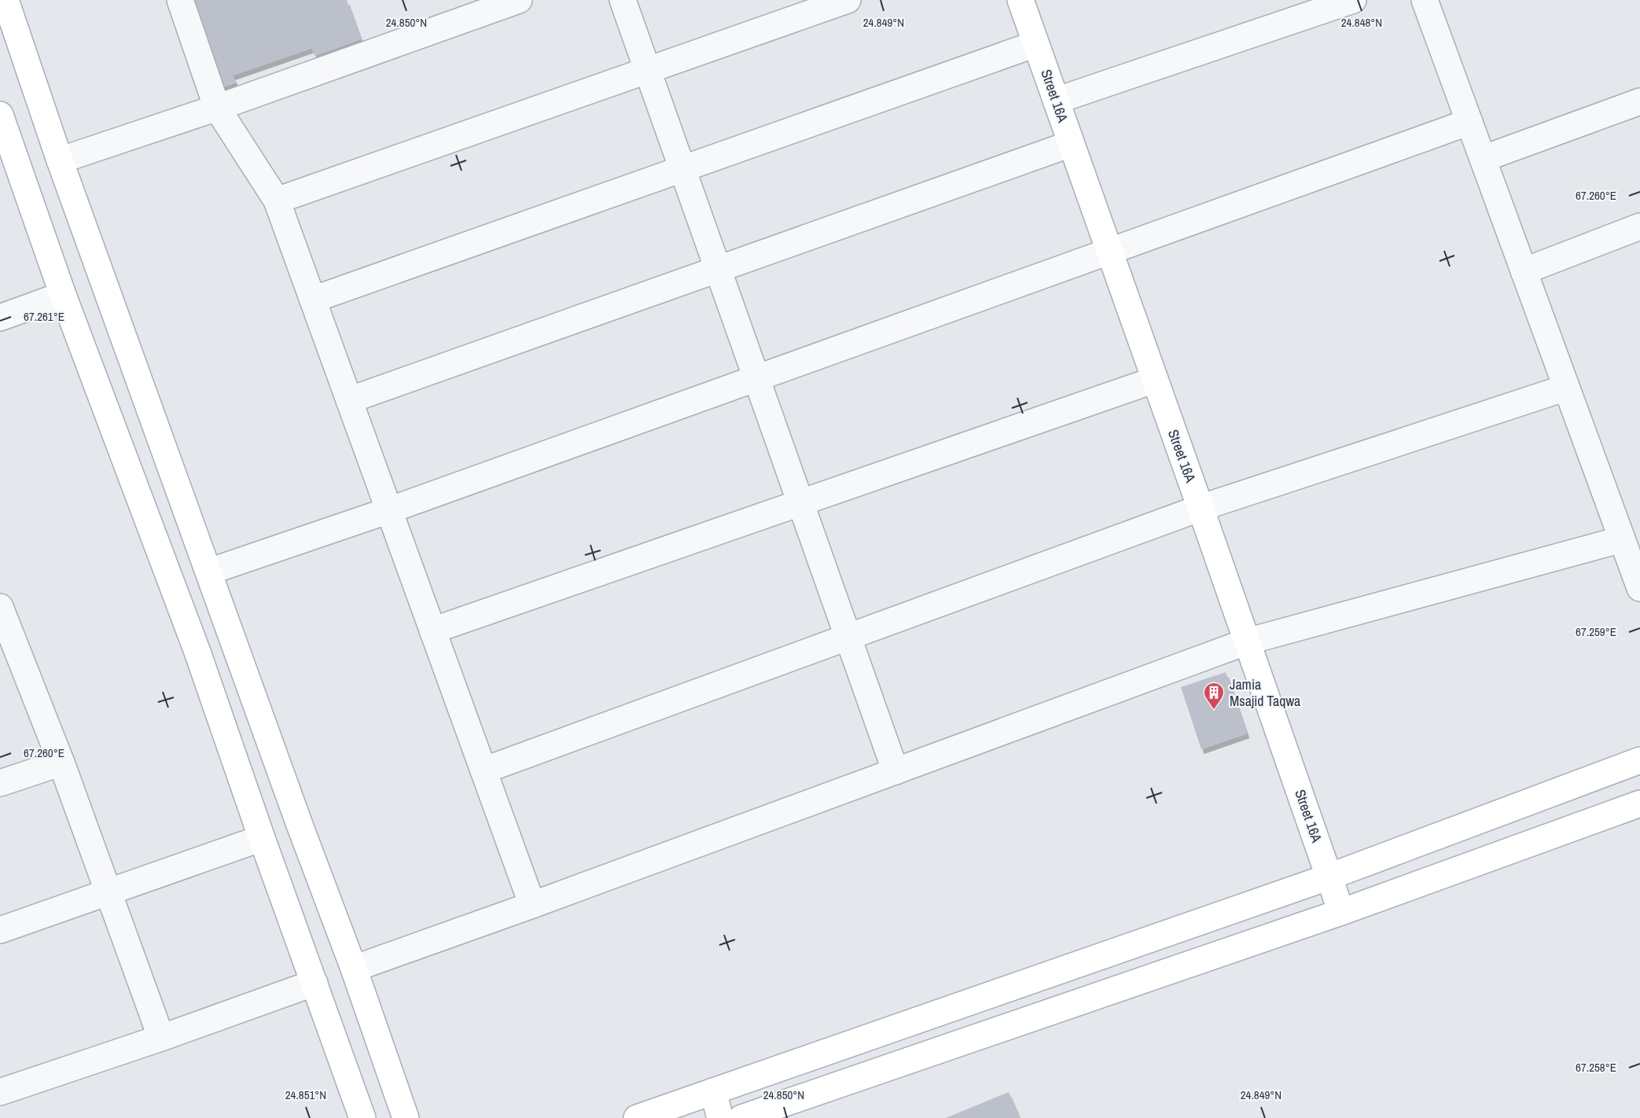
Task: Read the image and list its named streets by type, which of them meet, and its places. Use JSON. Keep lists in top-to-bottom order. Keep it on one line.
{"streets":{"street":["Street 16A"]},"places":{"building":["Jamia Msajid Taqwa"]},"coordinates":["24.850°N","24.849°N","24.848°N","67.260°E","67.261°E","67.259°E","67.258°E","24.851°N"]}
